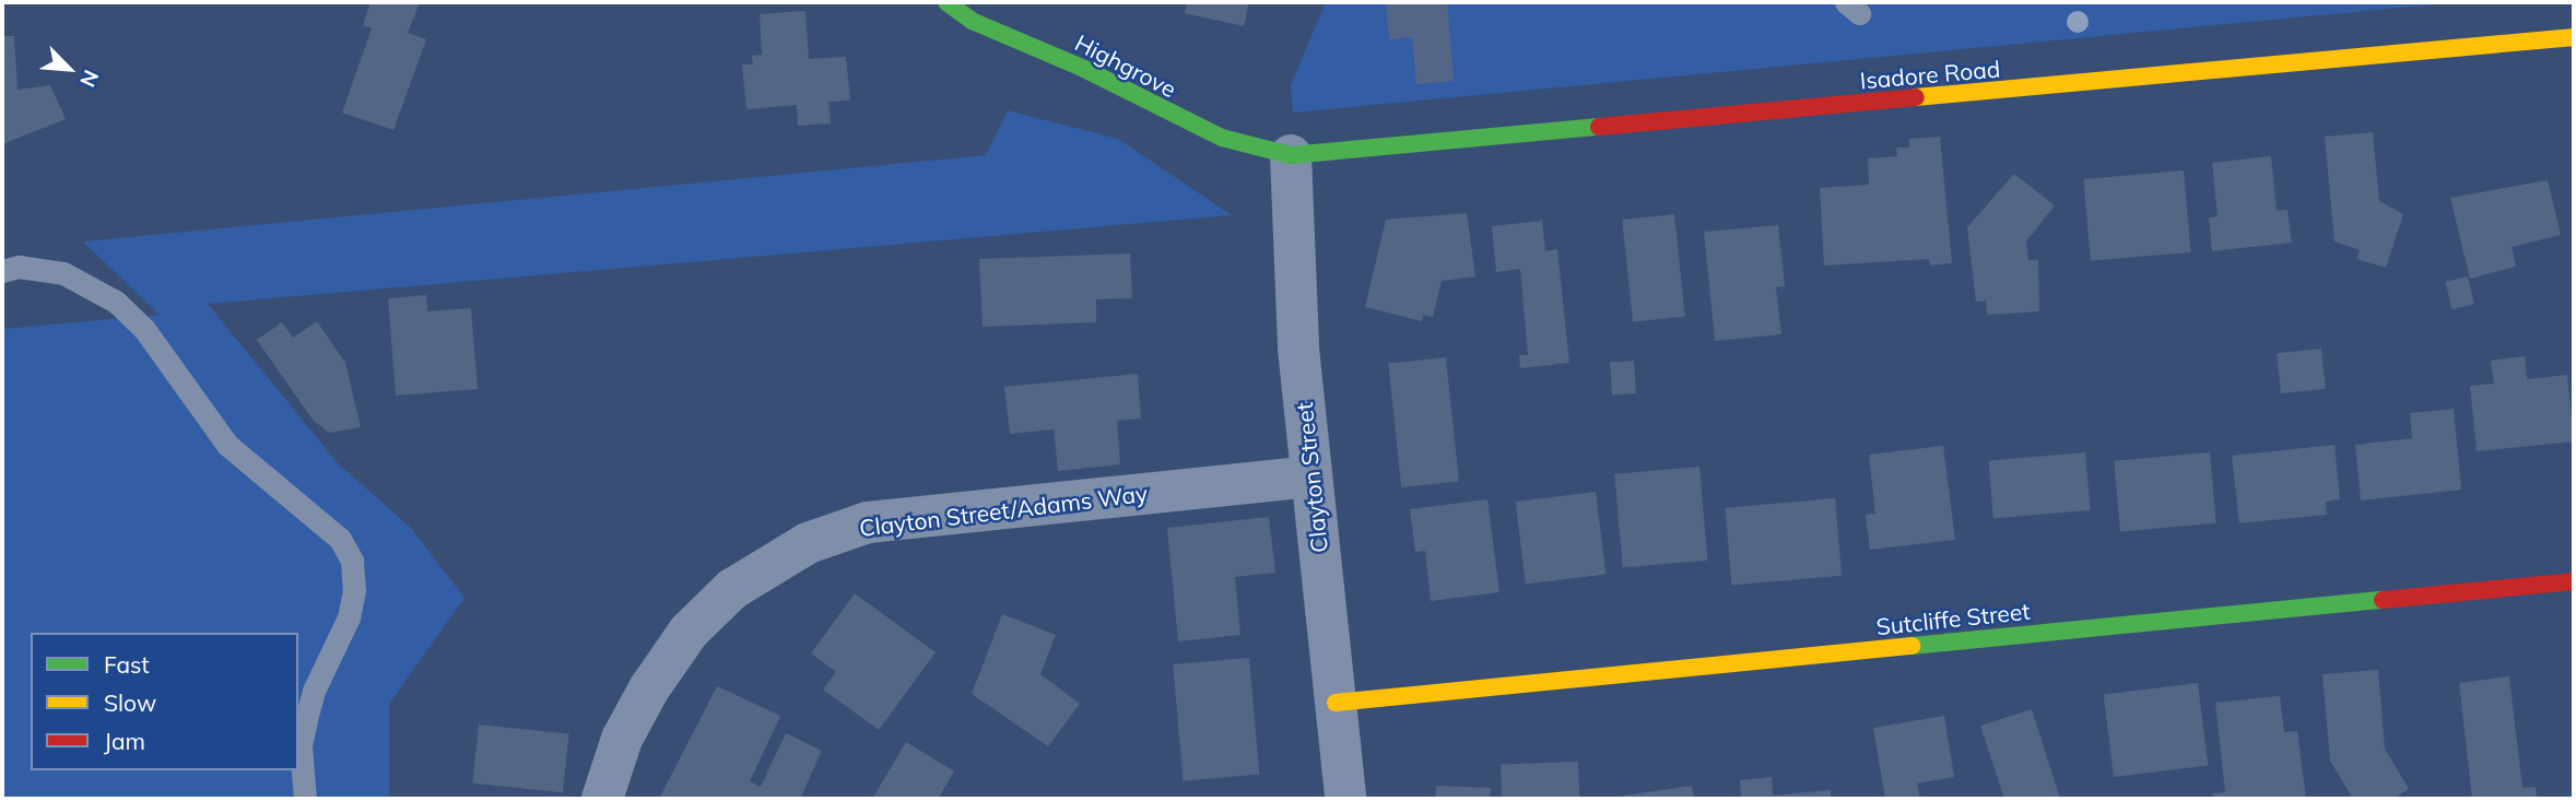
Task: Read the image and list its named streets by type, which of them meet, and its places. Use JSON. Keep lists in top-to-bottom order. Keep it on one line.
{"streets":{"street":["Highgrove","Isadore Road","Clayton Street","Clayton Street/Adams Way","Sutcliffe Street"]},"crossings":[["Highgrove","Isadore Road"],["Highgrove","Clayton Street"],["Isadore Road","Clayton Street"],["Clayton Street","Clayton Street/Adams Way"],["Clayton Street","Sutcliffe Street"]],"legend":["Fast","Slow","Jam"],"north":"bottom right"}
